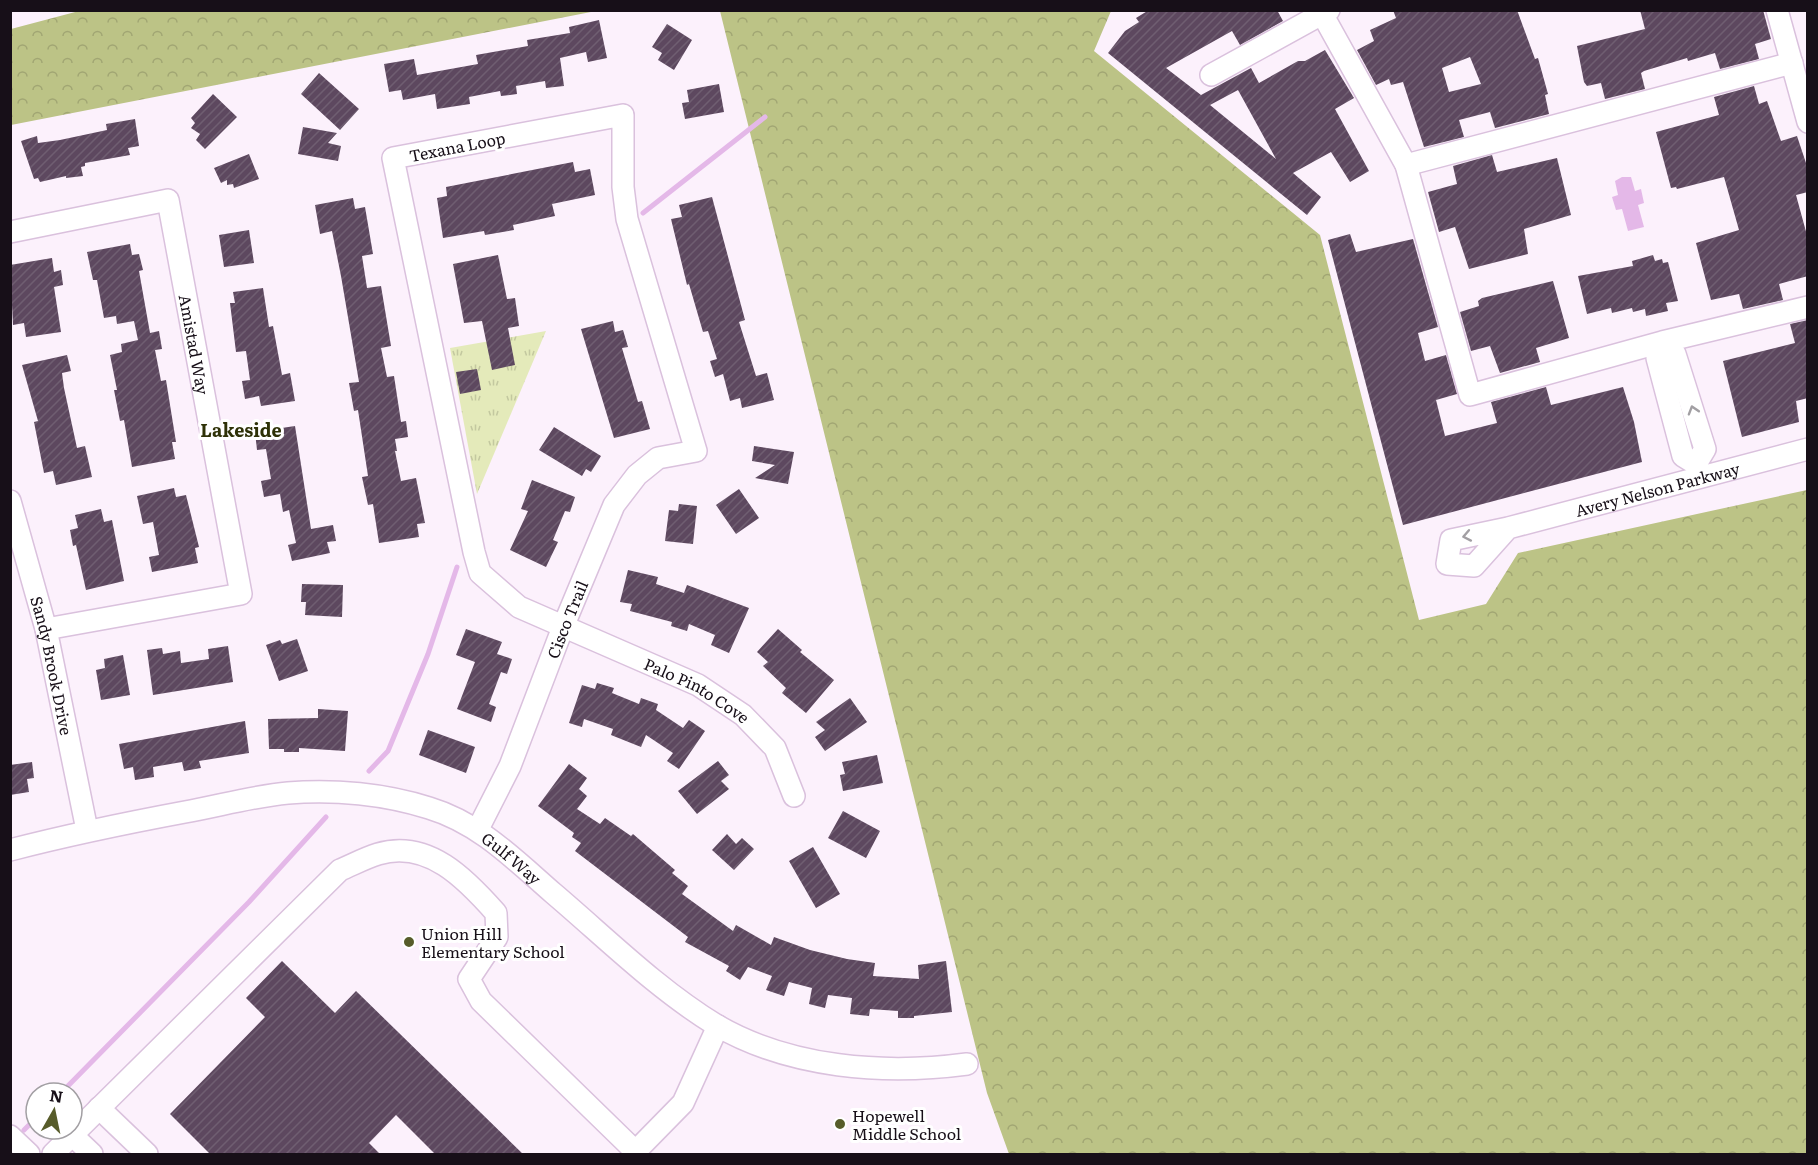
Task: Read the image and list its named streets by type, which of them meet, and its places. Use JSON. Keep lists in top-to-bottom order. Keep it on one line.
{"streets":{"street":["Texana Loop","Amistad Way","Avery Nelson Parkway","Cisco Trail","Sandy Brook Drive","Palo Pinto Cove","Gulf Way"]},"crossings":[["Texana Loop","Cisco Trail"],["Texana Loop","Palo Pinto Cove"],["Amistad Way","Sandy Brook Drive"],["Cisco Trail","Palo Pinto Cove"],["Cisco Trail","Gulf Way"],["Sandy Brook Drive","Gulf Way"]],"districts":["Lakeside"],"places":["Union Hill Elementary School","Hopewell Middle School"],"north":"top"}
